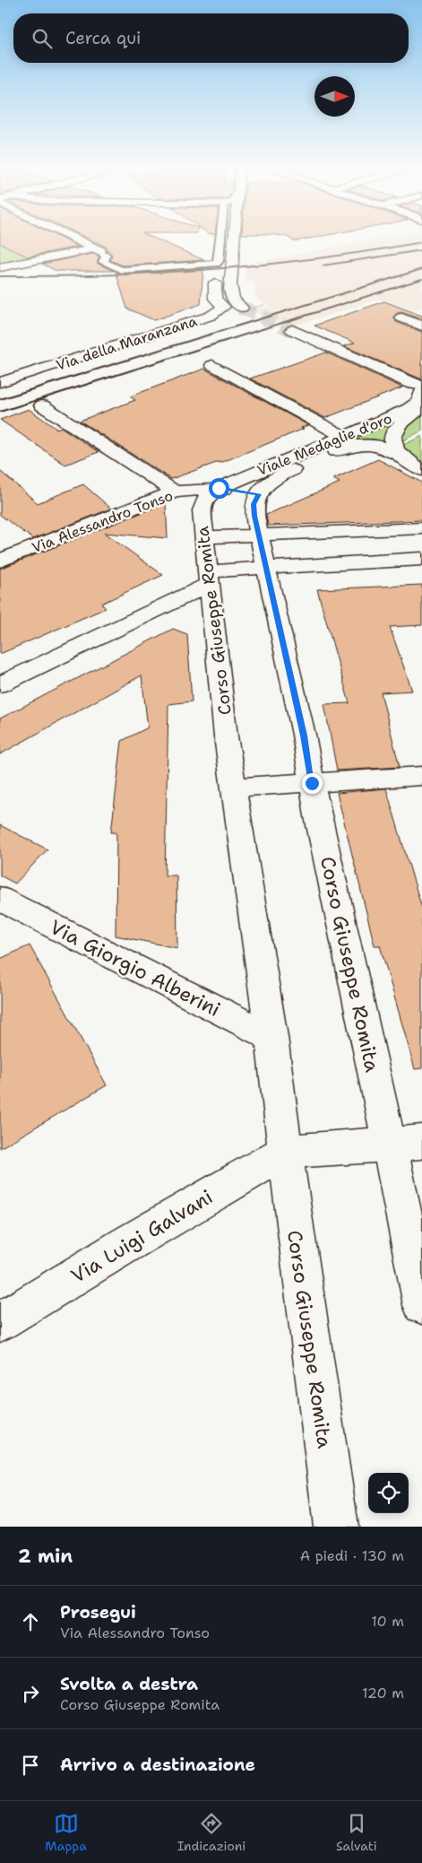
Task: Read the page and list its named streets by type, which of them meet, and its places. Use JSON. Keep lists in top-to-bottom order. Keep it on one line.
{"streets":{"street":["Via della Maranzana","Viale Medaglie d'oro","Via Alessandro Tonso","Corso Giuseppe Romita","Via Giorgio Alberini","Via Luigi Galvani"]},"crossings":[["Viale Medaglie d'oro","Via Alessandro Tonso"],["Viale Medaglie d'oro","Corso Giuseppe Romita"],["Via Alessandro Tonso","Corso Giuseppe Romita"],["Corso Giuseppe Romita","Via Giorgio Alberini"],["Corso Giuseppe Romita","Via Luigi Galvani"]],"north":"right","page":{"search":"Cerca qui","heading":["2 min","A piedi · 130 m"],"list":[["Prosegui","Via Alessandro Tonso","10 m"],["Svolta a destra","Corso Giuseppe Romita","120 m"],"Arrivo a destinazione"],"nav":["Mappa","Indicazioni","Salvati"]}}
